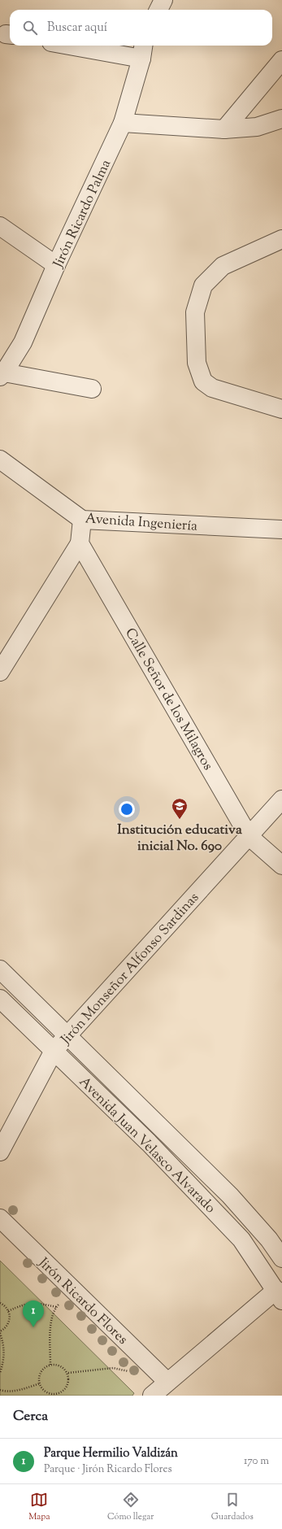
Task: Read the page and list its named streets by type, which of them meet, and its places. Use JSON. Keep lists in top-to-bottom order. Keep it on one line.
{"streets":{"street":["Jirón Ricardo Palma","Avenida Ingeniería","Calle Señor de los Milagros","Jirón Monseñor Alfonso Sardinas","Avenida Juan Velasco Alvarado","Jirón Ricardo Flores"]},"crossings":[["Calle Señor de los Milagros","Jirón Monseñor Alfonso Sardinas"],["Jirón Monseñor Alfonso Sardinas","Avenida Juan Velasco Alvarado"]],"places":{"school or university":["Institución educativa inicial No. 690"]},"page":{"search":"Buscar aquí","pins":"1","heading":"Cerca","list":[{"mark":"1","name":"Parque Hermilio Valdizán","note":"Parque · Jirón Ricardo Flores","value":"170 m"}],"nav":["Mapa","Cómo llegar","Guardados"]}}
